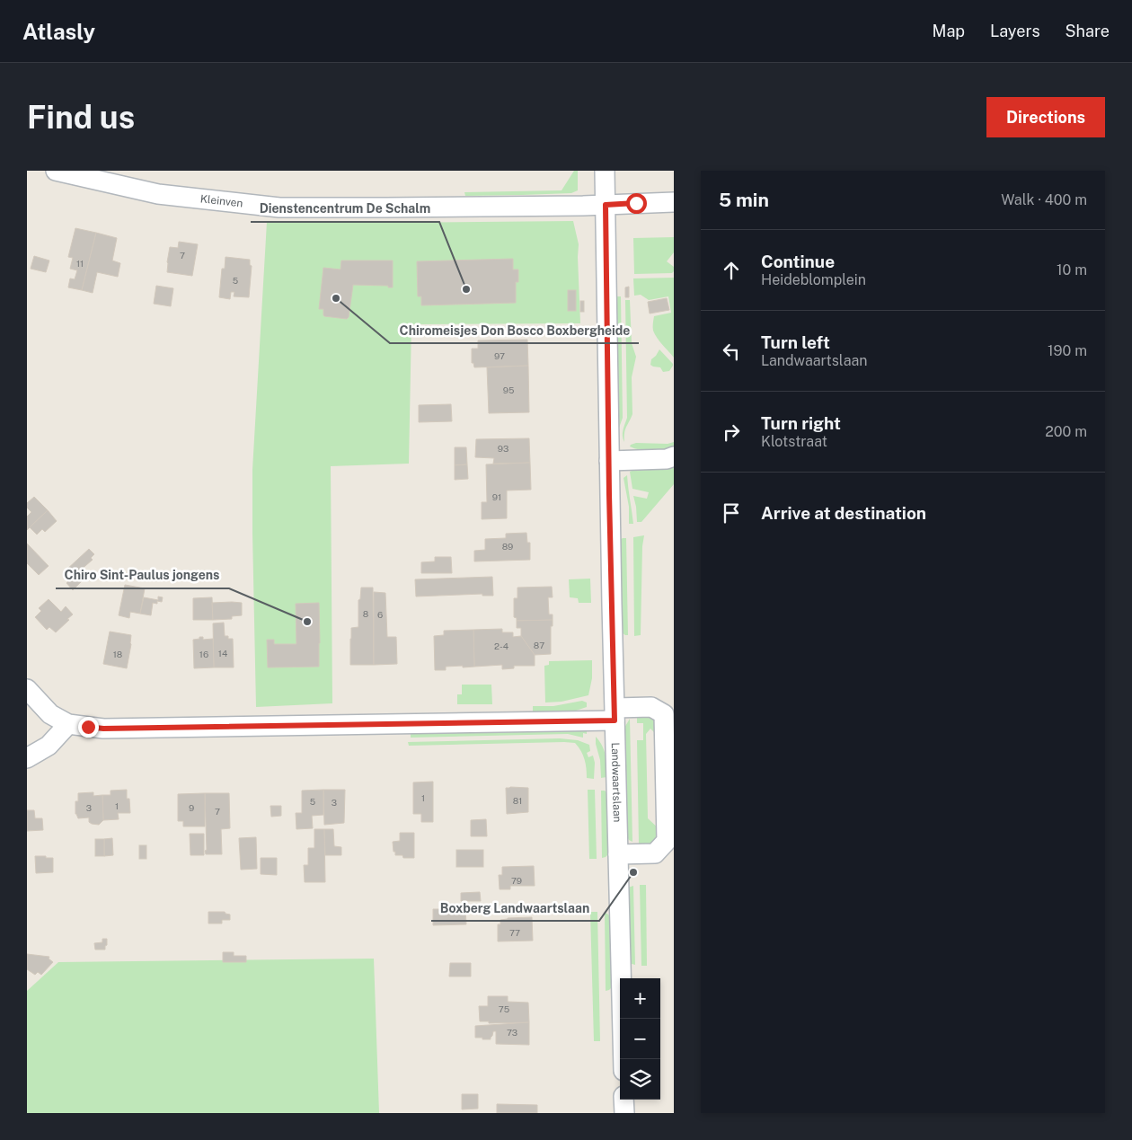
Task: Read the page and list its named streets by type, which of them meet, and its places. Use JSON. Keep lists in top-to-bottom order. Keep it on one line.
{"streets":{"street":["Kleinven","Landwaartslaan"]},"crossings":[["Kleinven","Landwaartslaan"]],"places":["Dienstencentrum De Schalm","Chiromeisjes Don Bosco Boxbergheide","Chiro Sint-Paulus jongens","Boxberg Landwaartslaan"],"house_numbers":["7","11","5","97","95","93","91","89","8","6","87","2-4","14","18","16","1","81","5","3","1","3","9","7","79","77","75","73"],"page":{"header":"Atlasly","nav":["Map","Layers","Share"],"buttons":"Directions","title":"Find us","heading":["5 min","Walk · 400 m"],"list":[["Continue","Heideblomplein","10 m"],["Turn left","Landwaartslaan","190 m"],["Turn right","Klotstraat","200 m"],"Arrive at destination"],"map_buttons":["+","−"]}}
